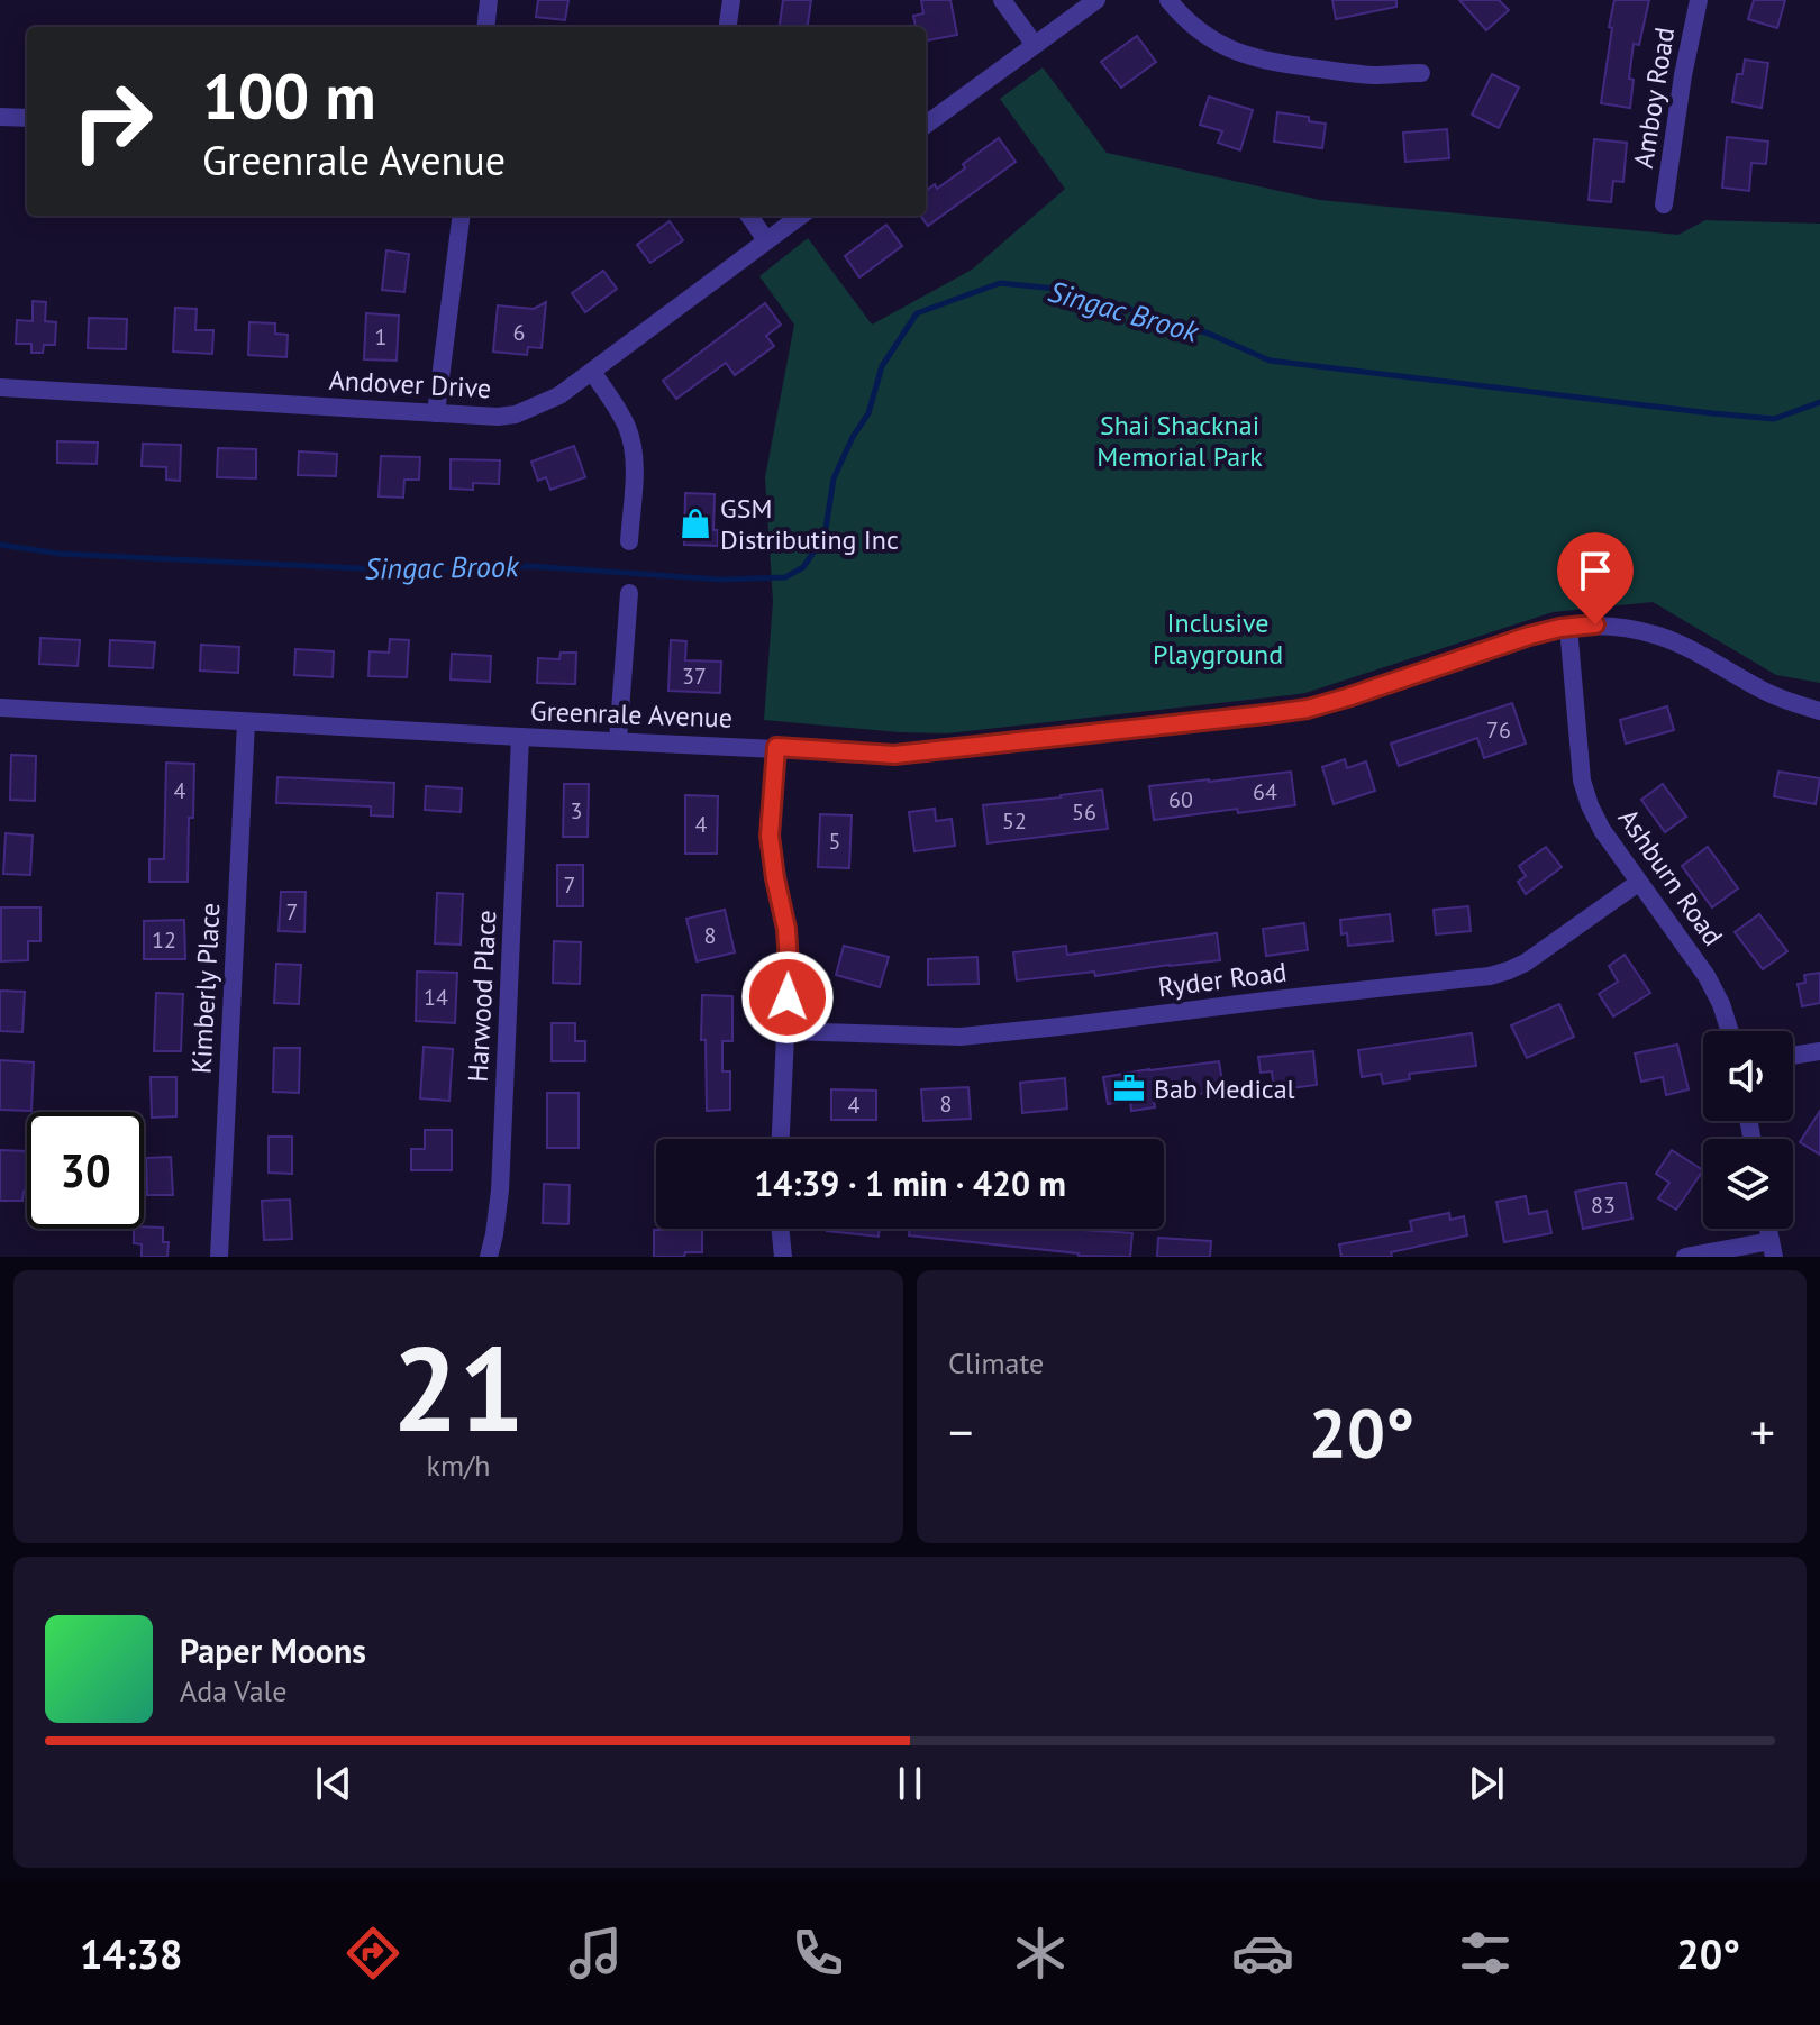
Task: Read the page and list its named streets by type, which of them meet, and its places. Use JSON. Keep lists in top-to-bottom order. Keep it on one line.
{"streets":{"street":["Amboy Road","Andover Drive","Greenrale Avenue","Ashburn Road","Ryder Road","Kimberly Place","Harwood Place"]},"crossings":[["Greenrale Avenue","Ashburn Road"],["Greenrale Avenue","Kimberly Place"],["Greenrale Avenue","Harwood Place"],["Ashburn Road","Ryder Road"]],"water":["Singac Brook"],"parks":["Shai Shacknai Memorial Park","Inclusive Playground"],"places":{"shop":["GSM Distributing Inc"],"office":["Bab Medical"]},"house_numbers":["6","1","37","76","4","64","60","3","56","52","4","5","7","7","8","12","14","8","4","83"],"page":{"turn":["100 m","Greenrale Avenue"],"limit":"30","trip":"14:39 · 1 min · 420 m","tile":[["21","km/h"],"Climate"],"heat":["−","20°","+"],"song":["Paper Moons","Ada Vale"],"tabs":["14:38","20°"]}}
